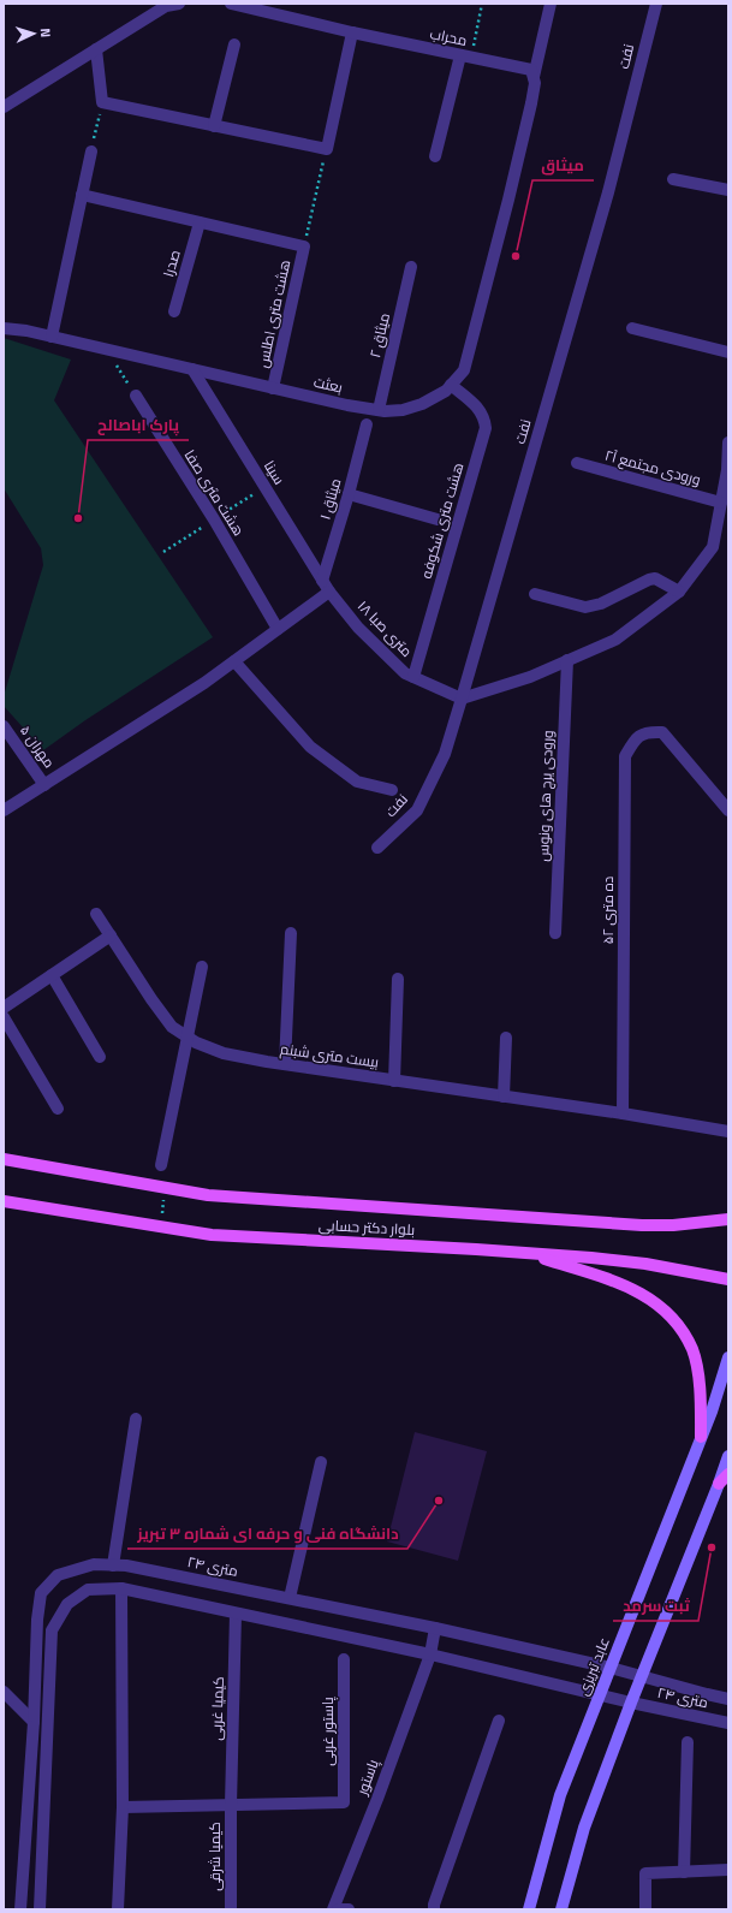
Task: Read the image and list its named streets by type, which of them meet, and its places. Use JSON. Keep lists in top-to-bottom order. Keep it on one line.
{"streets":{"main road":["بلوار دکتر حسابی","عابد تبریزی"],"street":["محراب","نفت","صدرا","هشت متری اطلس","میثاق ۲","بعثت","ورودی مجتمع آ۲","سینا","هشت متری صفا","میثاق ۱","هشت متری شکوفه","متری صبا ۱۸","مهران ۵","ورودی یرج های ونوس","ده متری ۵۲","بیست متری شبنم","۲۴ متری","کیمیا غربی","پاستور غربی","پاستور","کیمیا شرقی"]},"crossings":[["محراب","بعثت"],["نفت","متری صبا ۱۸"],["هشت متری اطلس","بعثت"],["میثاق ۲","بعثت"],["بعثت","سینا"],["بعثت","هشت متری شکوفه"],["سینا","میثاق ۱"],["سینا","متری صبا ۱۸"],["هشت متری شکوفه","متری صبا ۱۸"],["ده متری ۵۲","بیست متری شبنم"],["۲۴ متری","عابد تبریزی"],["۲۴ متری","پاستور"],["کیمیا غربی","پاستور غربی"],["کیمیا غربی","کیمیا شرقی"],["پاستور غربی","کیمیا شرقی"]],"places":["میثاق","پارک اباصالح","دانشگاه فنی و حرفه ای شماره ۳ تبریز","ثبت سرمد"],"north":"right"}
